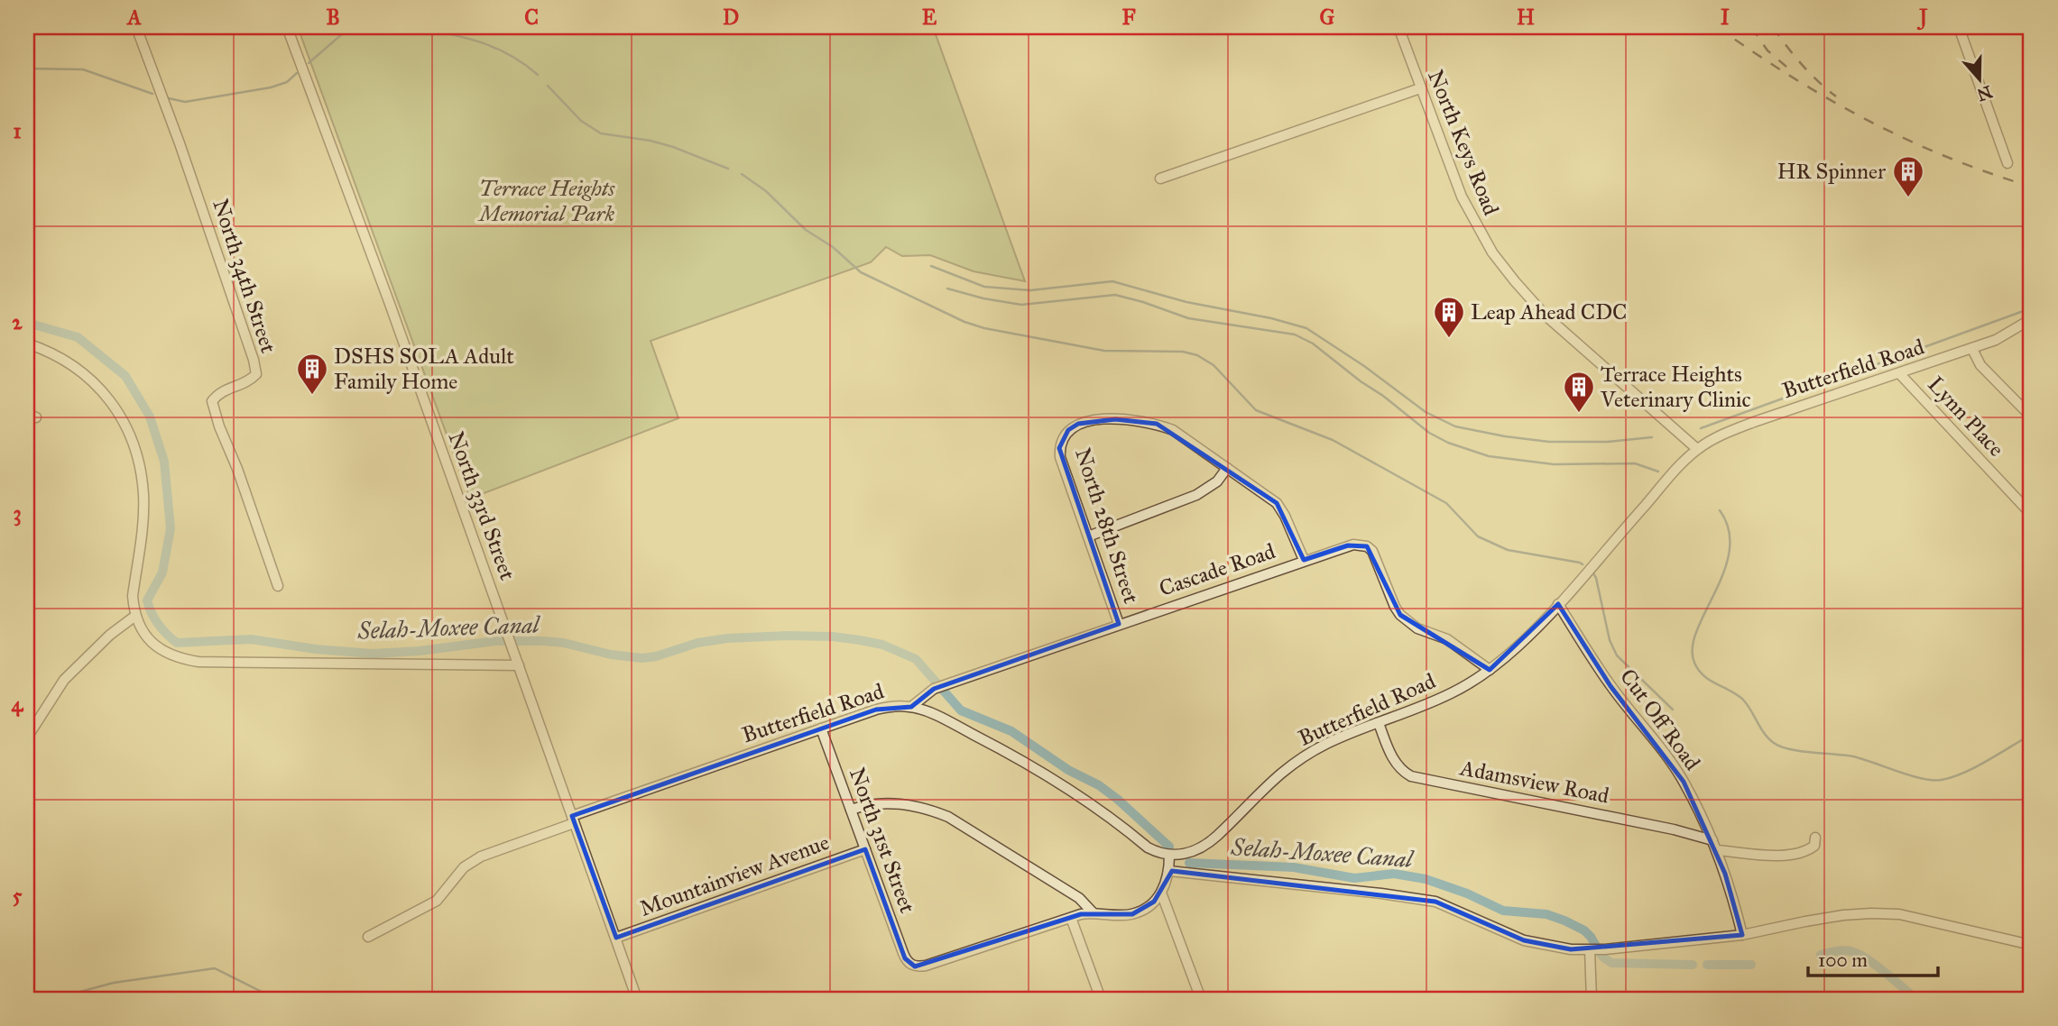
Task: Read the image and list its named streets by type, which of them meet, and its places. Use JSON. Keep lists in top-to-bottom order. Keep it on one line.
{"streets":{"street":["North Keys Road","North 34th Street","Butterfield Road","Lynn Place","North 33rd Street","North 28th Street","Cascade Road","Cut Off Road","Adamsview Road","North 31st Street","Mountainview Avenue"]},"crossings":[["North Keys Road","Butterfield Road"],["Butterfield Road","Lynn Place"],["Butterfield Road","North 33rd Street"],["Butterfield Road","Cascade Road"],["Butterfield Road","Cut Off Road"],["Butterfield Road","Adamsview Road"],["Butterfield Road","North 31st Street"],["North 33rd Street","Mountainview Avenue"],["North 28th Street","Cascade Road"],["Cut Off Road","Adamsview Road"],["North 31st Street","Mountainview Avenue"]],"water":["Selah-Moxee Canal"],"parks":["Terrace Heights Memorial Park"],"places":{"building":["HR Spinner","Leap Ahead CDC","DSHS SOLA Adult Family Home","Terrace Heights Veterinary Clinic"]},"scale_bar":"100 m","north":"bottom","grid":{"columns":["A","B","C","D","E","F","G","H","I","J"],"rows":["1","2","3","4","5"]}}
